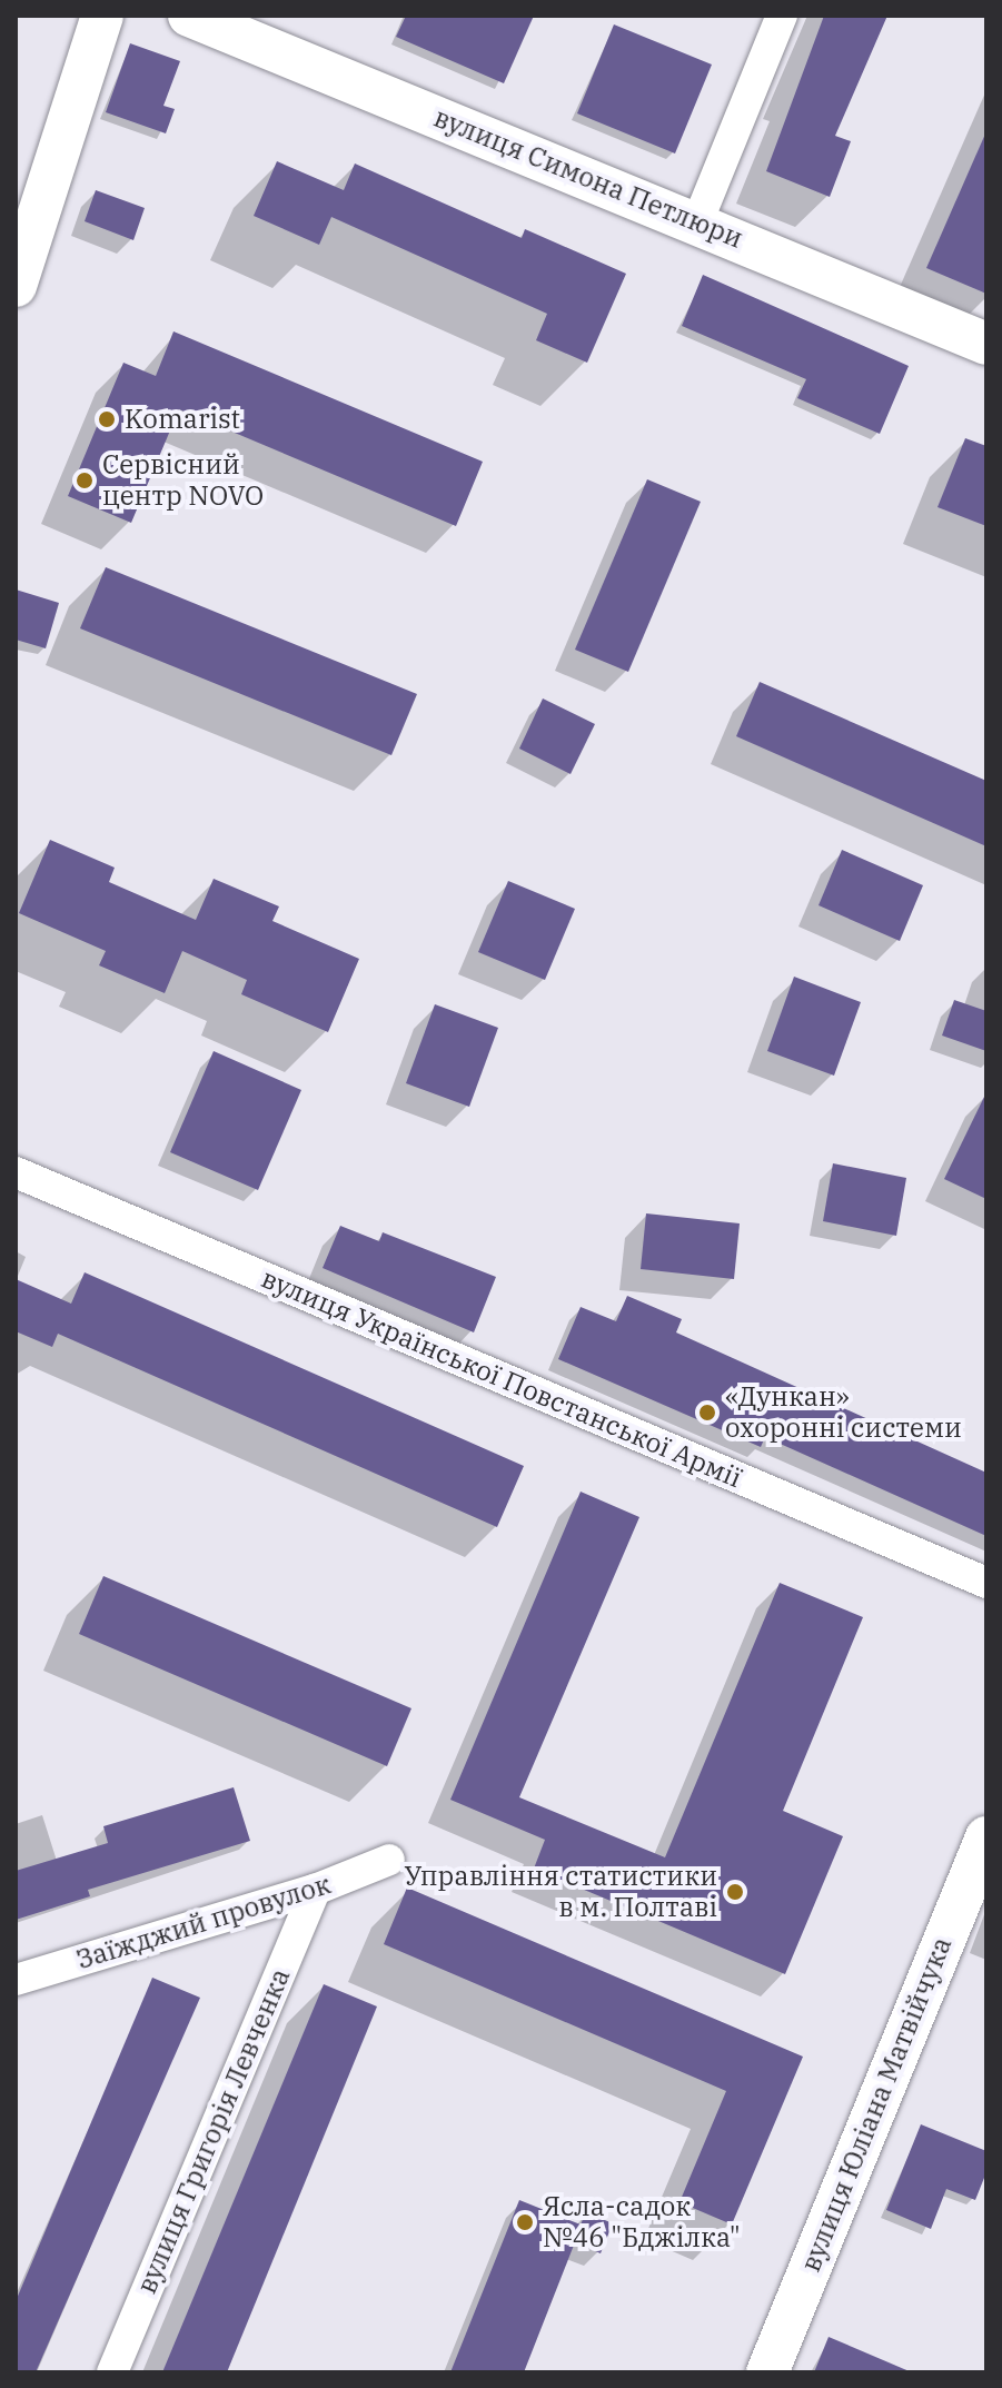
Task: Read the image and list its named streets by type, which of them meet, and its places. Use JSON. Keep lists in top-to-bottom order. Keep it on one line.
{"streets":{"street":["вулиця Симона Петлюри","вулиця Української Повстанської Армії","Заїжджий провулок","вулиця Юліана Матвійчука","вулиця Григорія Левченка"]},"crossings":[["Заїжджий провулок","вулиця Григорія Левченка"]],"places":["Komarist","Сервісний центр NOVO","«Дункан» охоронні системи","Управління статистики в м. Полтаві","Ясла-садок №46 \"Бджілка\""]}
